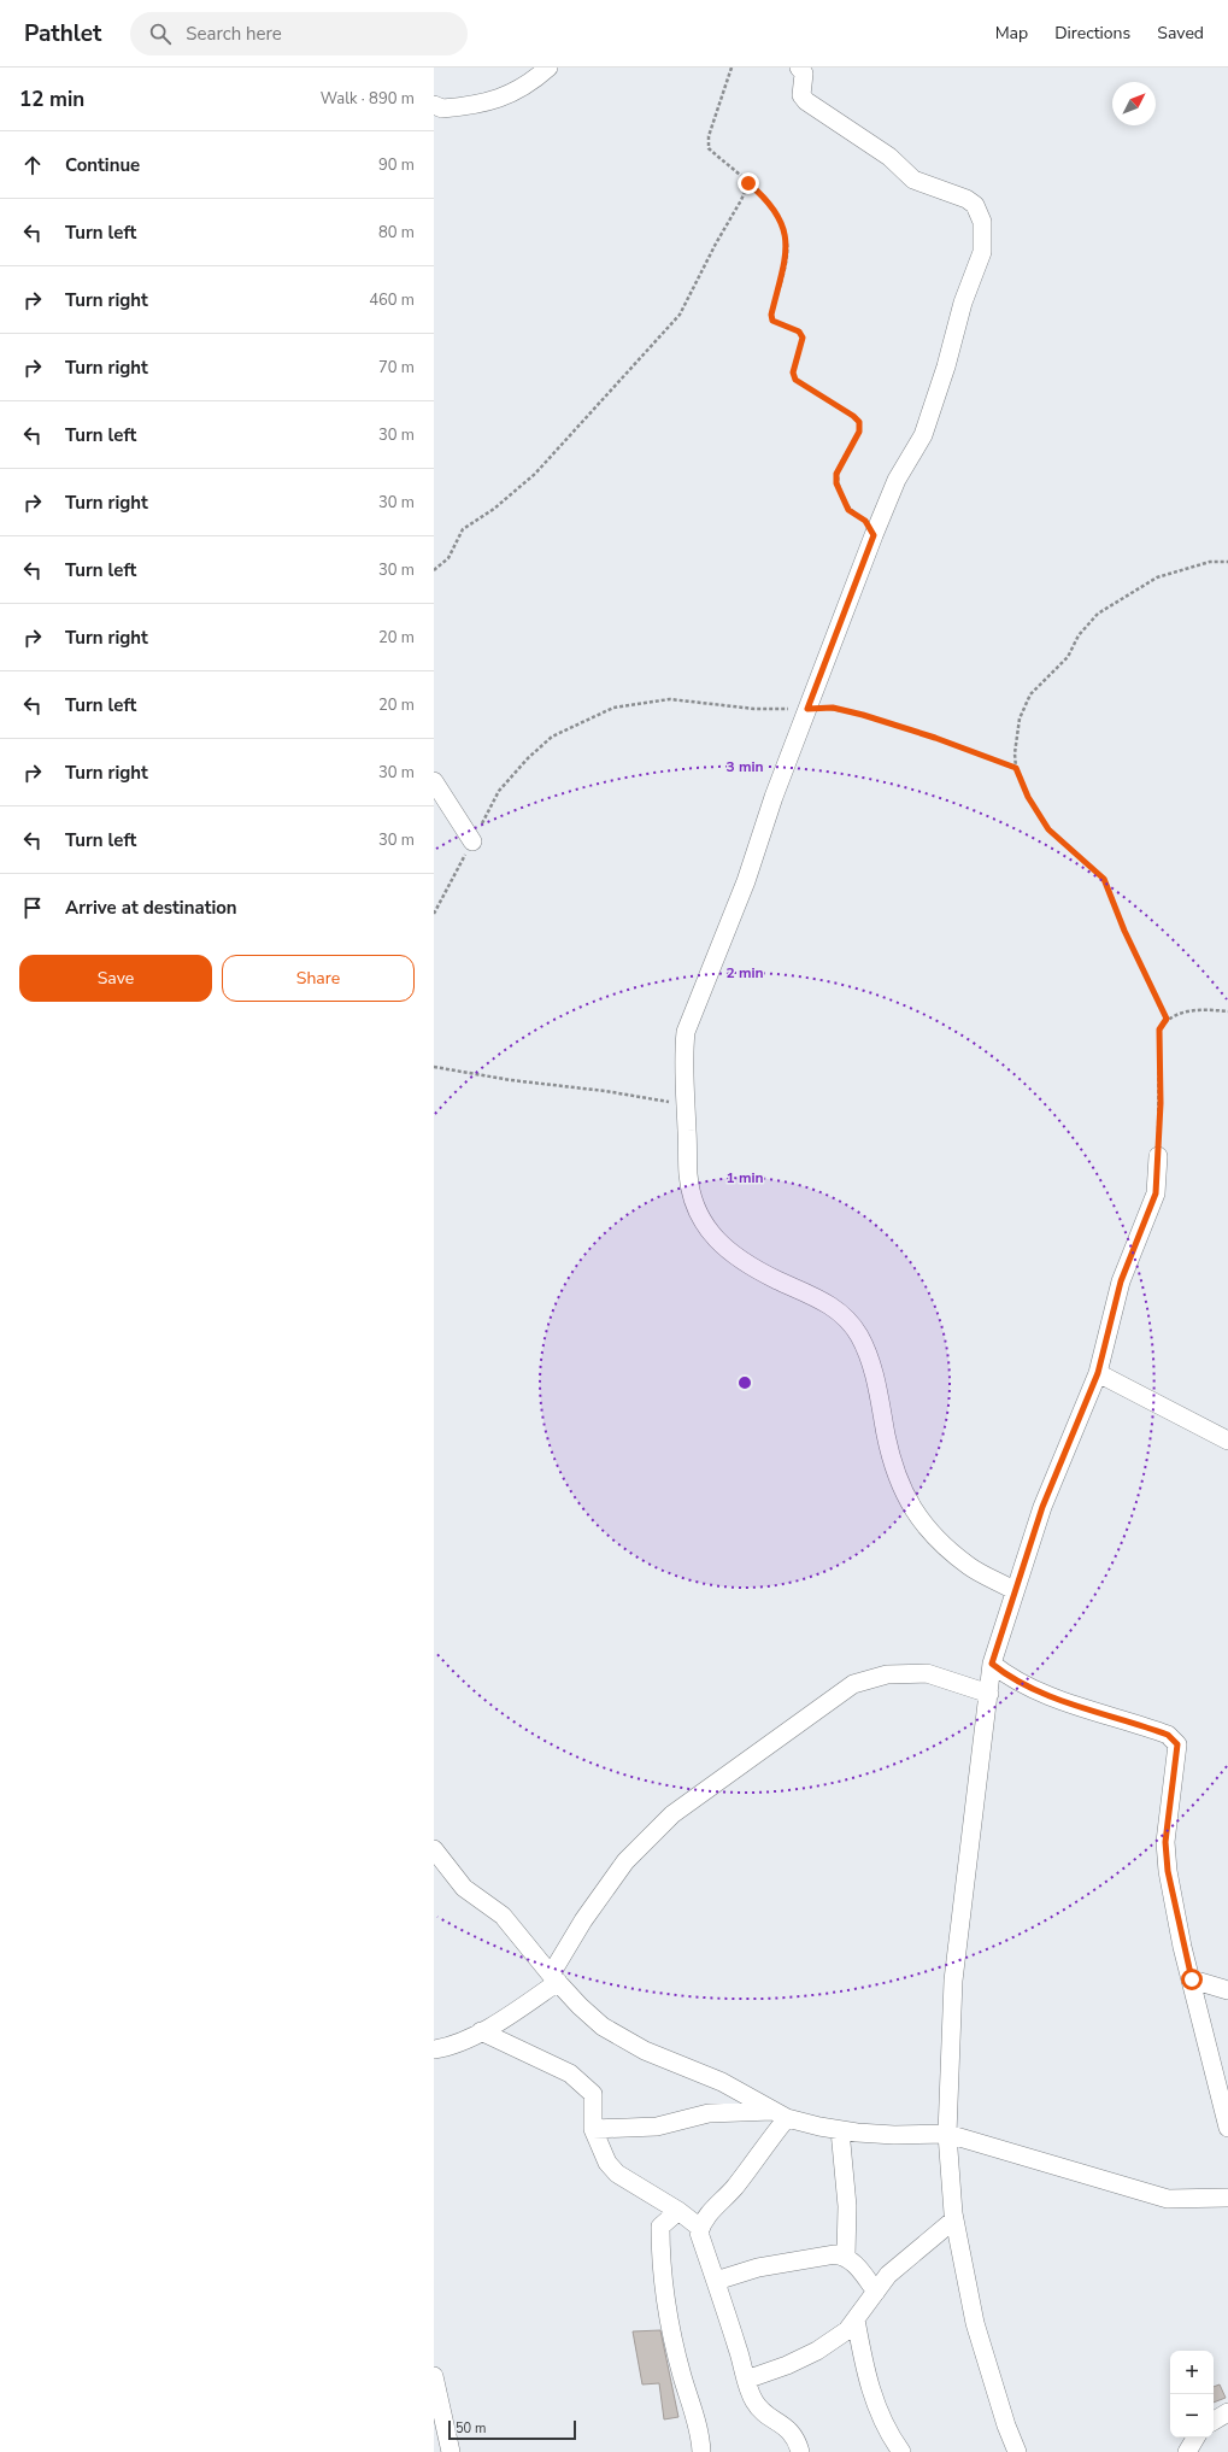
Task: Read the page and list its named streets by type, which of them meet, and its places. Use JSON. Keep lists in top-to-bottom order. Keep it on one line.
{"scale_bar":"50 m","north":"top right","page":{"header":"Pathlet","search":"Search here","nav":["Map","Directions","Saved"],"heading":["12 min","Walk · 890 m"],"list":[["Continue","90 m"],["Turn left","80 m"],["Turn right","460 m"],["Turn right","70 m"],["Turn left","30 m"],["Turn right","30 m"],["Turn left","30 m"],["Turn right","20 m"],["Turn left","20 m"],["Turn right","30 m"],["Turn left","30 m"],"Arrive at destination"],"buttons":["Save","Share"],"map_buttons":["+","−"],"scale":"50 m"},"rings":["3 min","2 min","1 min"]}
